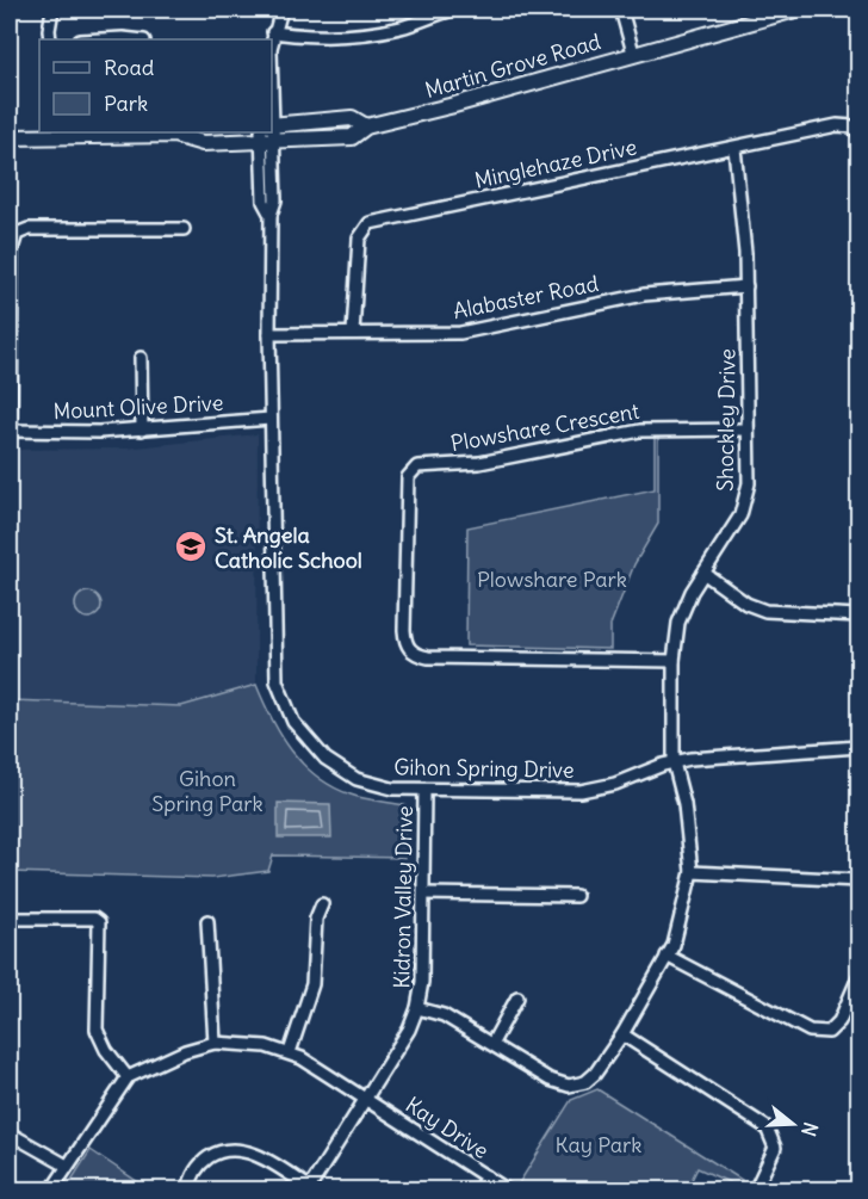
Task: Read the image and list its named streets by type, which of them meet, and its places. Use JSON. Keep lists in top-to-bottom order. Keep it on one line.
{"streets":{"main road":["Martin Grove Road"],"street":["Minglehaze Drive","Alabaster Road","Mount Olive Drive","Shockley Drive","Plowshare Crescent","Gihon Spring Drive","Kidron Valley Drive","Kay Drive"]},"crossings":[["Martin Grove Road","Gihon Spring Drive"],["Minglehaze Drive","Alabaster Road"],["Minglehaze Drive","Shockley Drive"],["Alabaster Road","Shockley Drive"],["Alabaster Road","Gihon Spring Drive"],["Mount Olive Drive","Gihon Spring Drive"],["Shockley Drive","Plowshare Crescent"],["Shockley Drive","Gihon Spring Drive"],["Gihon Spring Drive","Kidron Valley Drive"],["Kidron Valley Drive","Kay Drive"]],"parks":["Plowshare Park","Gihon Spring Park","Kay Park"],"places":{"school or university":["St. Angela Catholic School"]},"legend":["Road","Park"],"north":"right"}
